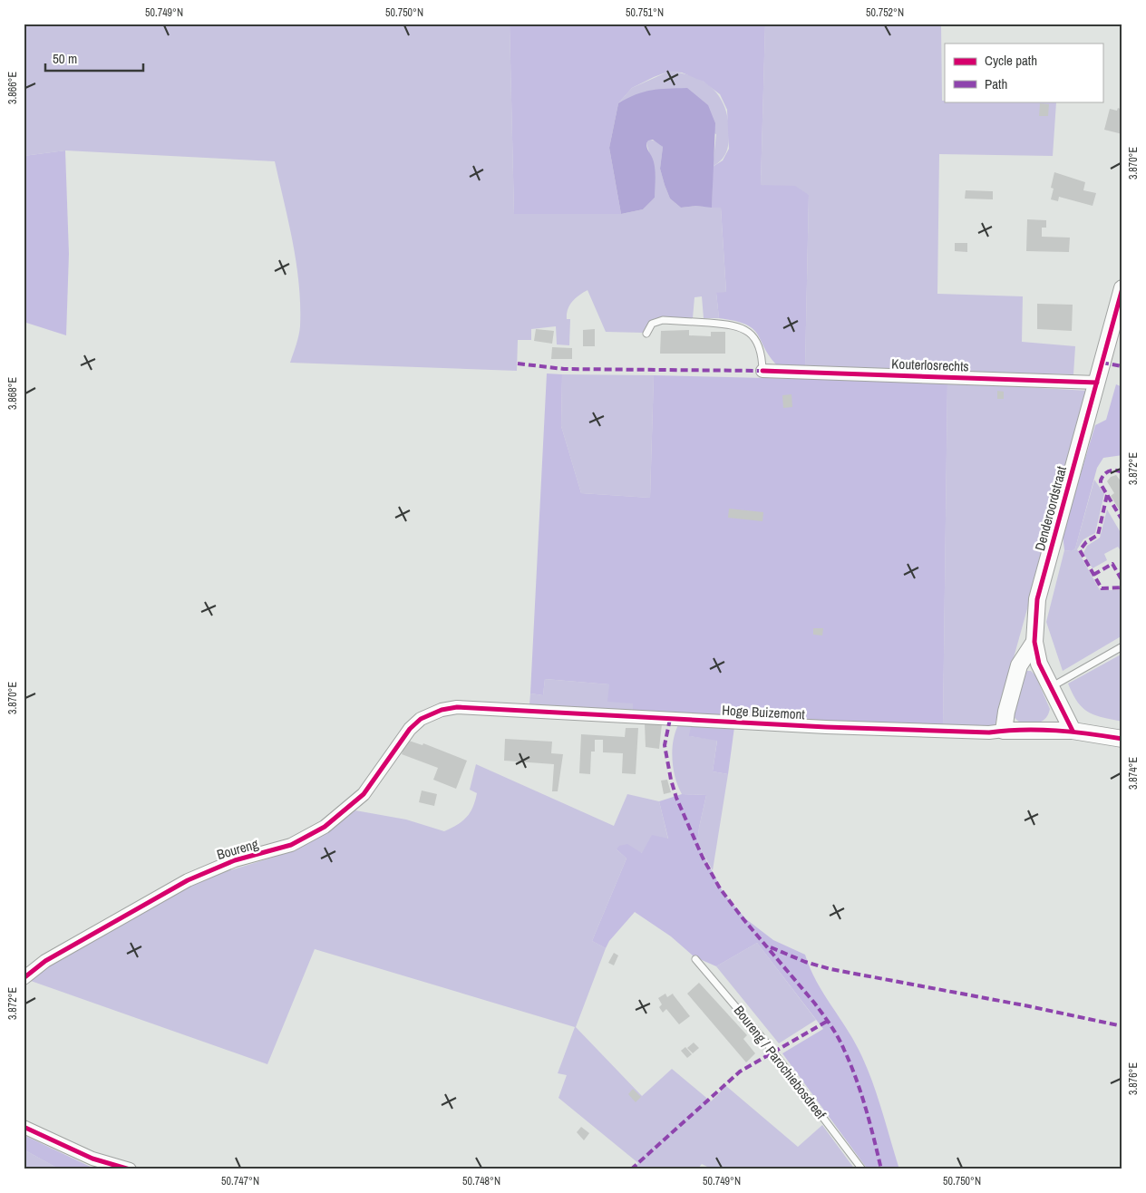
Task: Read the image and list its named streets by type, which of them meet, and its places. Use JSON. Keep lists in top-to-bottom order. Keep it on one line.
{"streets":{"street":["Kouterlosrechts","Denderoordstraat","Hoge Buizemont","Boureng"],"lane":["Boureng / Parochiebosdreef"]},"crossings":[["Kouterlosrechts","Denderoordstraat"],["Denderoordstraat","Hoge Buizemont"],["Hoge Buizemont","Boureng"]],"legend":["Cycle path","Path"],"scale_bar":"50 m","coordinates":["50.749°N","50.750°N","50.751°N","50.752°N","3.866°E","3.870°E","3.868°E","3.872°E","3.874°E","3.876°E","50.747°N","50.748°N"]}
